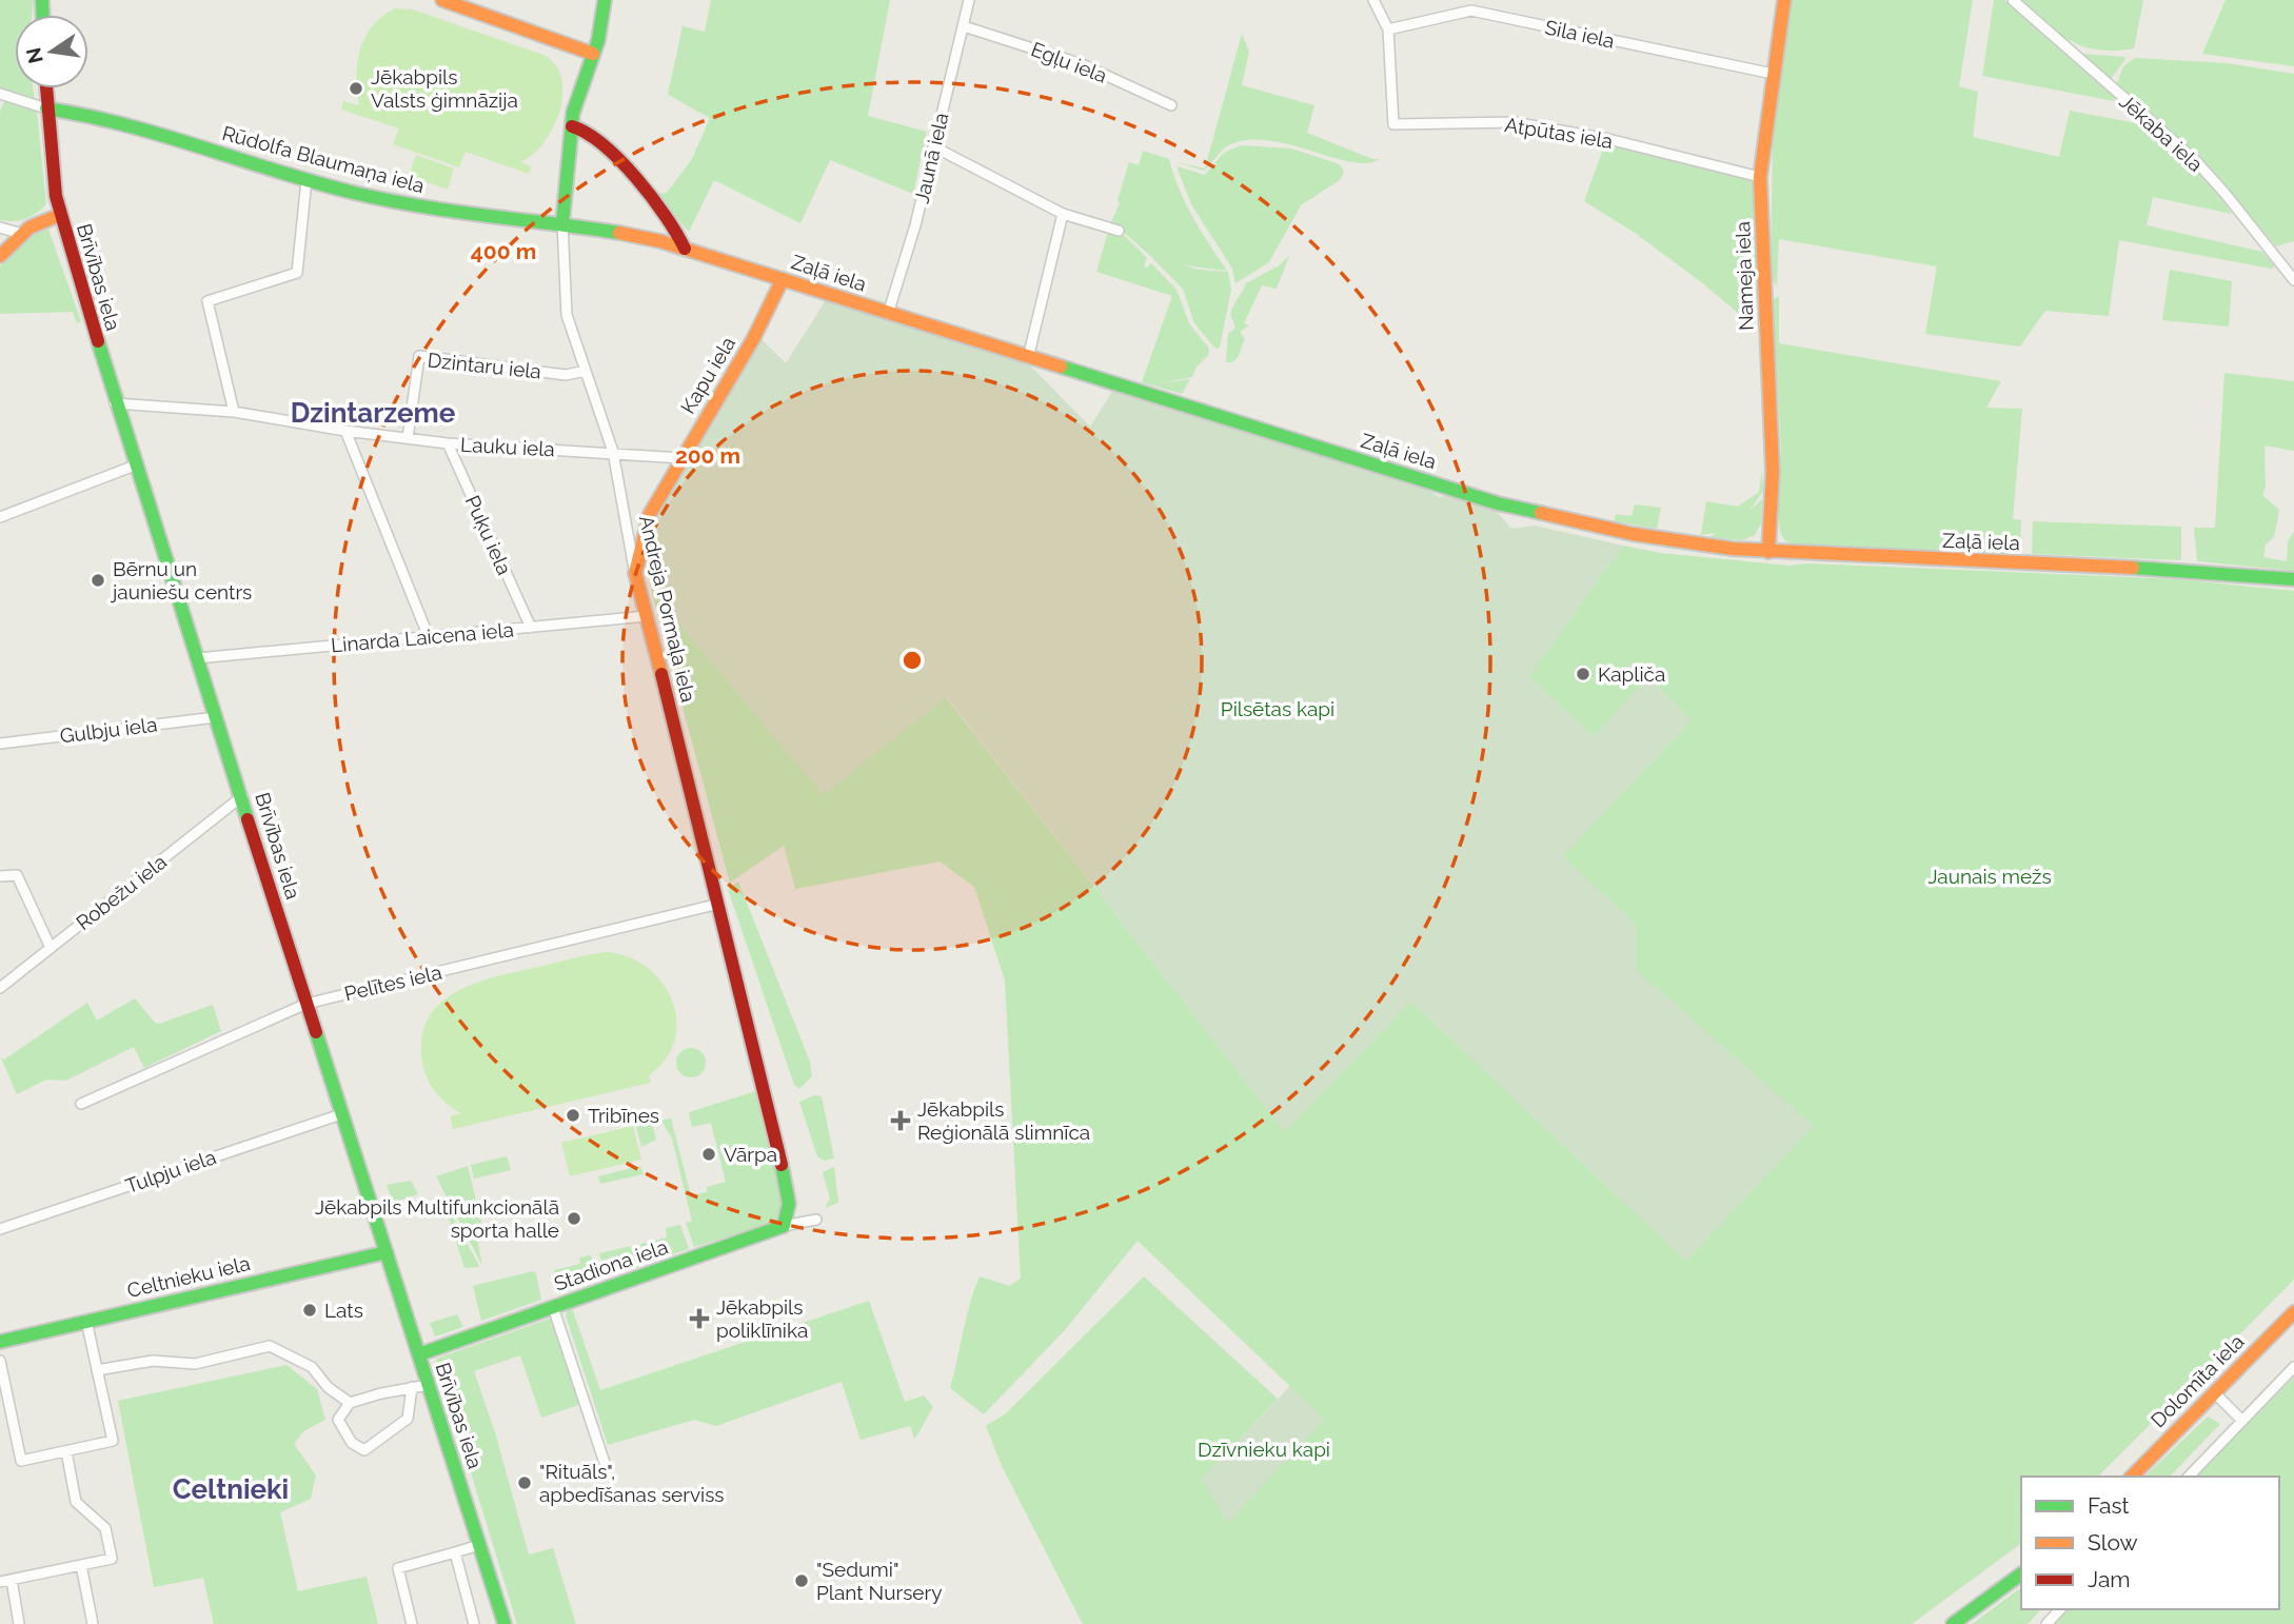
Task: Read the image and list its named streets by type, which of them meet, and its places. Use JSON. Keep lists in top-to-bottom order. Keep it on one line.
{"streets":{"main road":["Rūdolfa Blaumaņa iela","Zaļā iela","Nameja iela","Brīvības iela","Kapu iela","Andreja Pormaļa iela","Stadiona iela","Celtnieku iela","Dolomīta iela"],"street":["Sila iela","Egļu iela","Atpūtas iela","Jēkaba iela","Jaunā iela","Dzintaru iela","Lauku iela","Puķu iela","Linarda Laicena iela","Gulbju iela","Robežu iela","Pelītes iela","Tulpju iela"]},"crossings":[["Sila iela","Atpūtas iela"],["Sila iela","Nameja iela"],["Egļu iela","Jaunā iela"],["Atpūtas iela","Nameja iela"],["Jaunā iela","Zaļā iela"],["Rūdolfa Blaumaņa iela","Zaļā iela"],["Rūdolfa Blaumaņa iela","Brīvības iela"],["Rūdolfa Blaumaņa iela","Andreja Pormaļa iela"],["Zaļā iela","Nameja iela"],["Zaļā iela","Kapu iela"],["Brīvības iela","Lauku iela"],["Brīvības iela","Linarda Laicena iela"],["Brīvības iela","Gulbju iela"],["Brīvības iela","Robežu iela"],["Brīvības iela","Pelītes iela"],["Brīvības iela","Tulpju iela"],["Brīvības iela","Stadiona iela"],["Brīvības iela","Celtnieku iela"],["Dzintaru iela","Lauku iela"],["Dzintaru iela","Andreja Pormaļa iela"],["Kapu iela","Lauku iela"],["Kapu iela","Andreja Pormaļa iela"],["Lauku iela","Puķu iela"],["Lauku iela","Andreja Pormaļa iela"],["Puķu iela","Linarda Laicena iela"],["Andreja Pormaļa iela","Linarda Laicena iela"],["Andreja Pormaļa iela","Pelītes iela"],["Andreja Pormaļa iela","Stadiona iela"]],"districts":["Dzintarzeme","Celtnieki"],"parks":["Pilsētas kapi","Jaunais mežs","Dzīvnieku kapi"],"places":{"other":["Jēkabpils Valsts ģimnāzija","Bērnu un jauniešu centrs","Kapliča","Tribīnes","Vārpa","Jēkabpils Multifunkcionālā sporta halle","Lats","\"Rituāls\", apbedīšanas serviss","\"Sedumi\" Plant Nursery"],"health":["Jēkabpils Reģionālā slimnīca","Jēkabpils poliklīnika"]},"legend":["Fast","Slow","Jam"],"north":"left","rings":["400 m","200 m"]}
